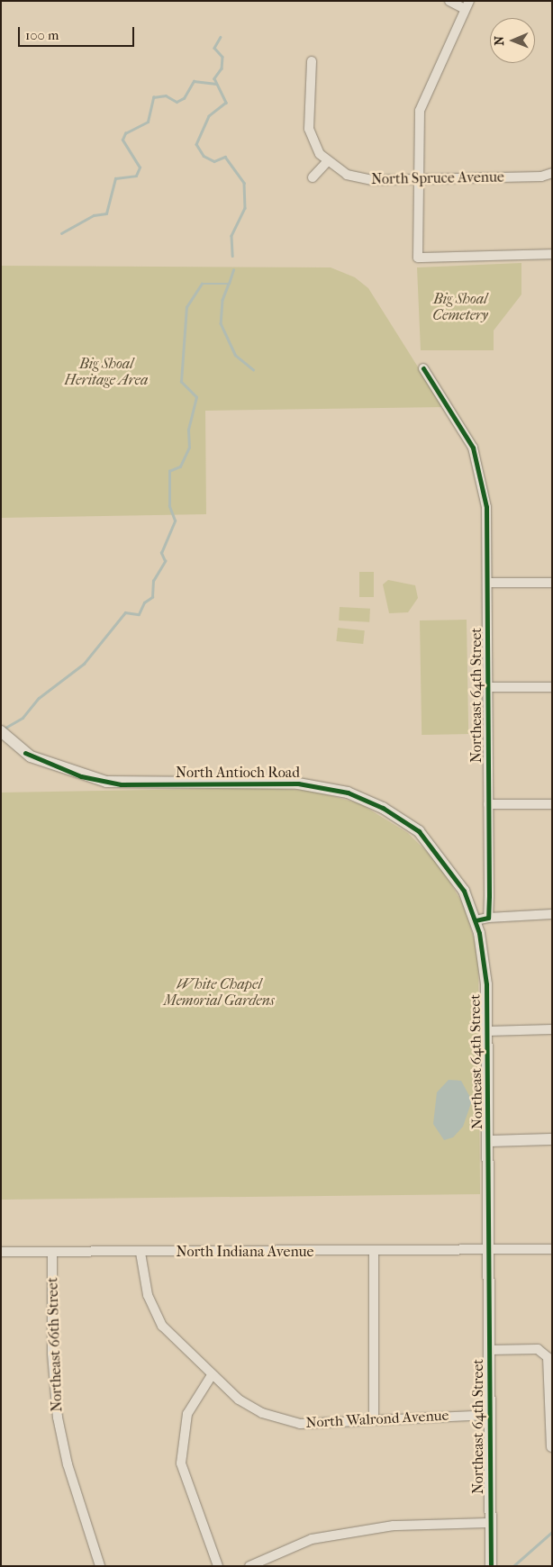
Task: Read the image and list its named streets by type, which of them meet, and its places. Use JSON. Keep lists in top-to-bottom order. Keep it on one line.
{"streets":{"street":["North Spruce Avenue","Northeast 64th Street","North Antioch Road","North Indiana Avenue","Northeast 66th Street","North Walrond Avenue"]},"crossings":[["Northeast 64th Street","North Antioch Road"],["Northeast 64th Street","North Indiana Avenue"],["Northeast 64th Street","North Walrond Avenue"],["North Indiana Avenue","Northeast 66th Street"],["North Indiana Avenue","North Walrond Avenue"]],"parks":["Big Shoal Cemetery","Big Shoal Heritage Area","White Chapel Memorial Gardens"],"scale_bar":"100 m","north":"left"}
